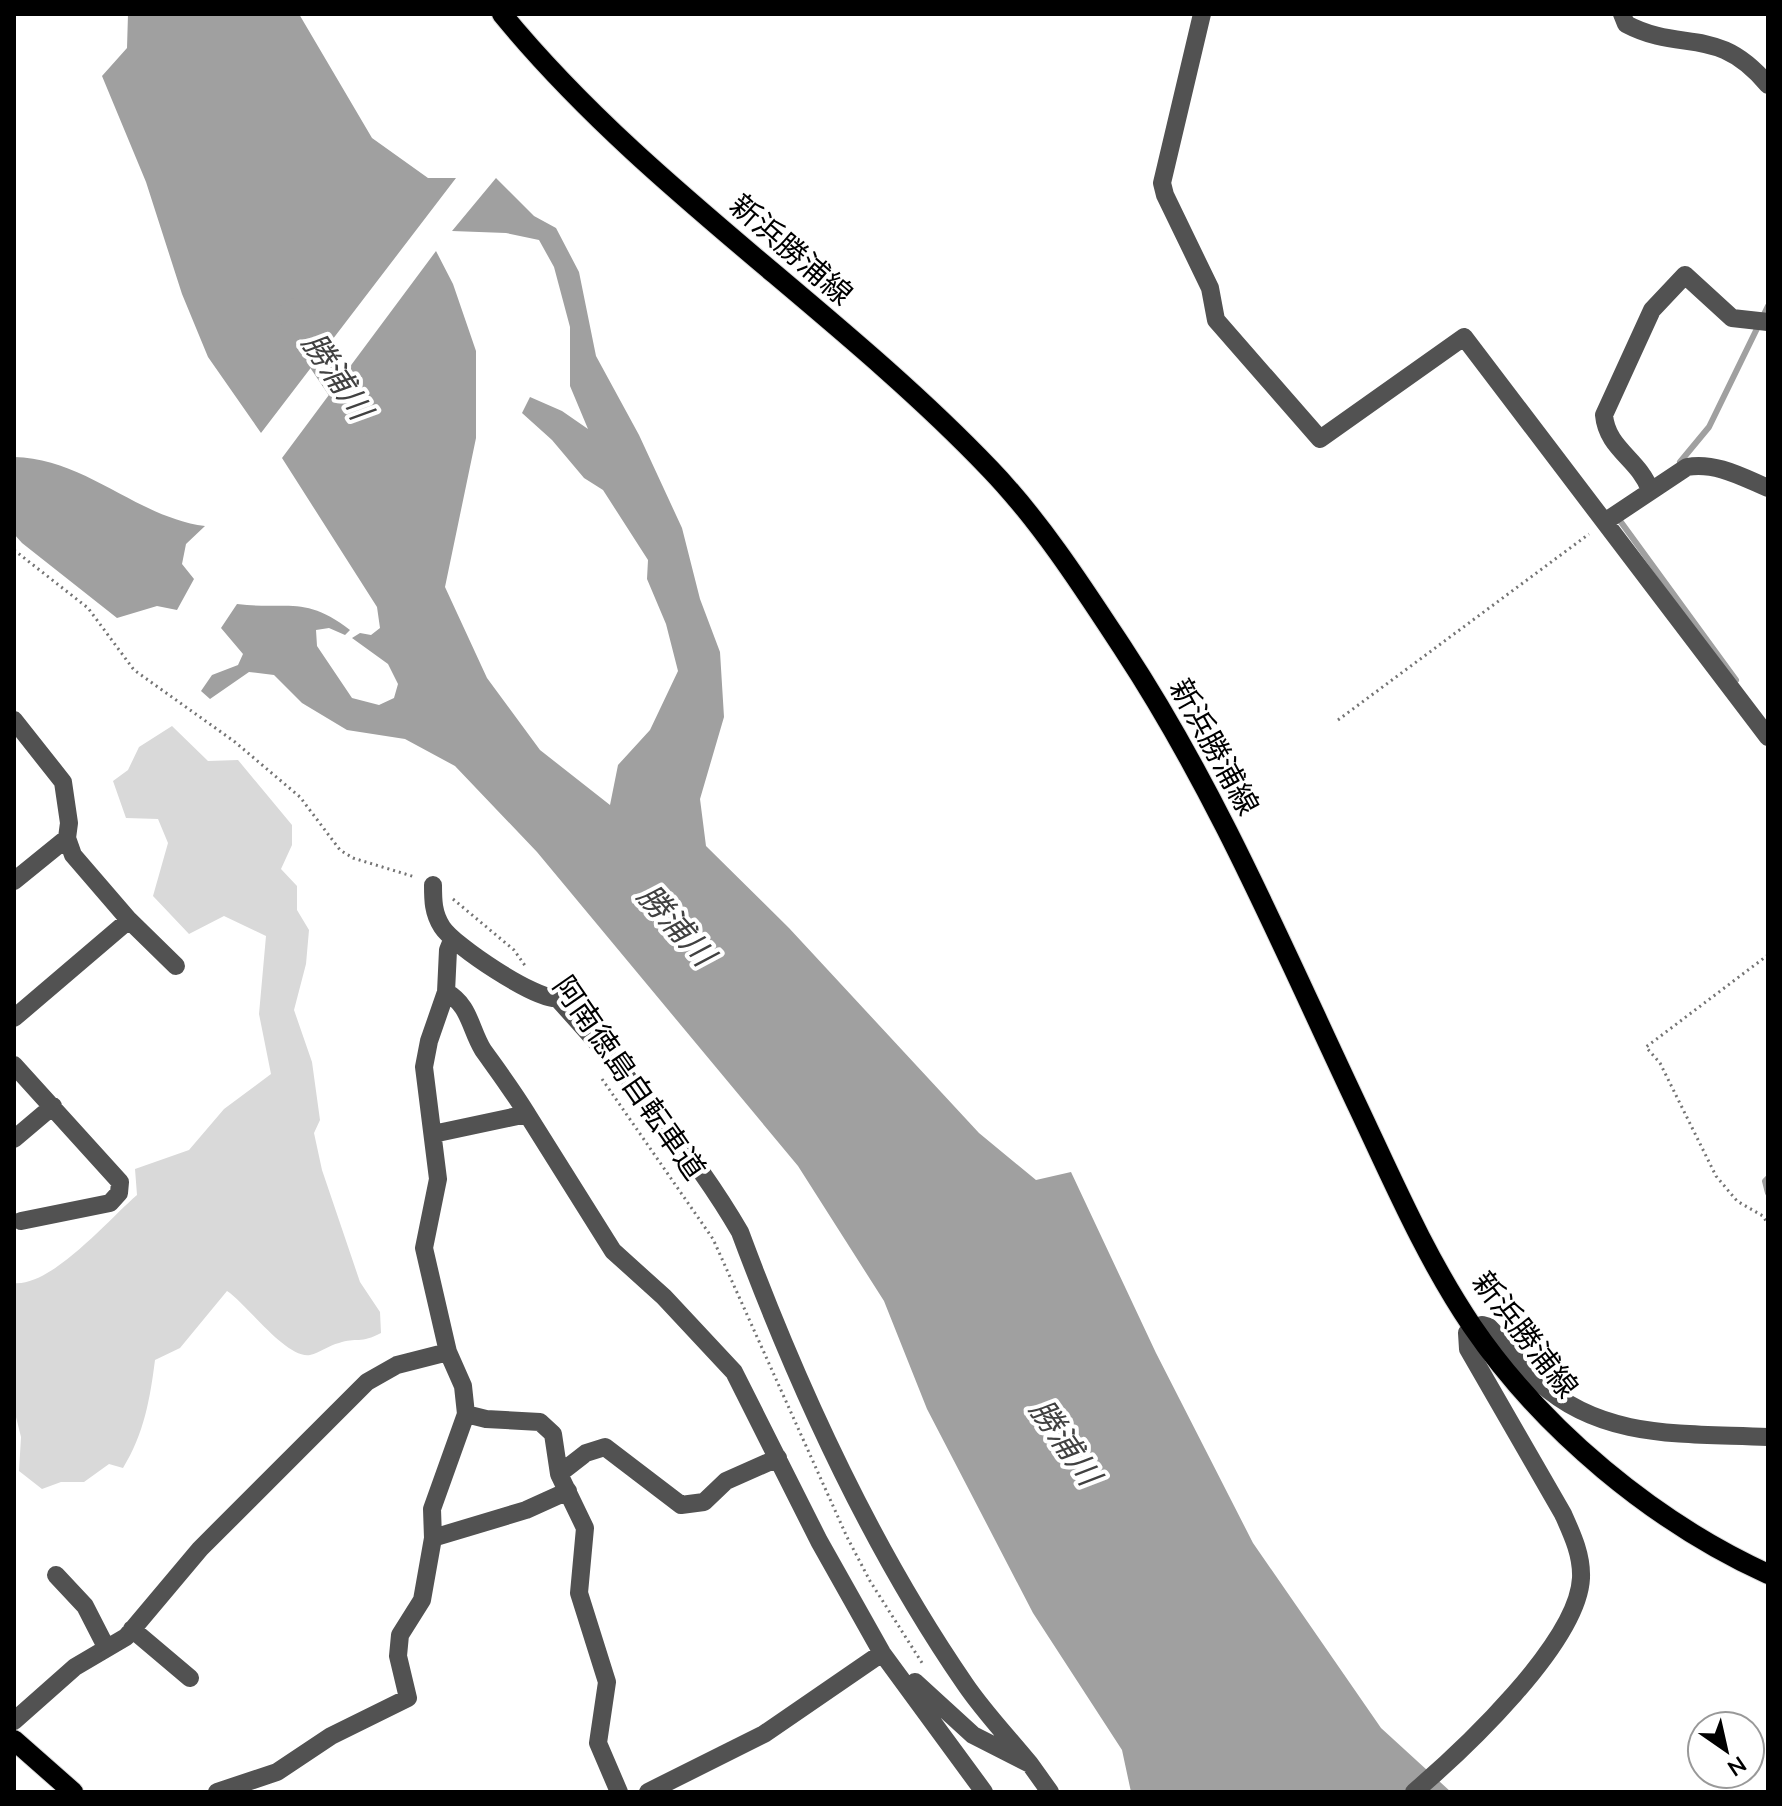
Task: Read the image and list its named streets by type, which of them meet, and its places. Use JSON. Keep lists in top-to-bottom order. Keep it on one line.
{"streets":{"main road":["新浜勝浦線"],"path":["阿南徳島自転車道"]},"water":["勝浦川"],"north":"bottom right"}
